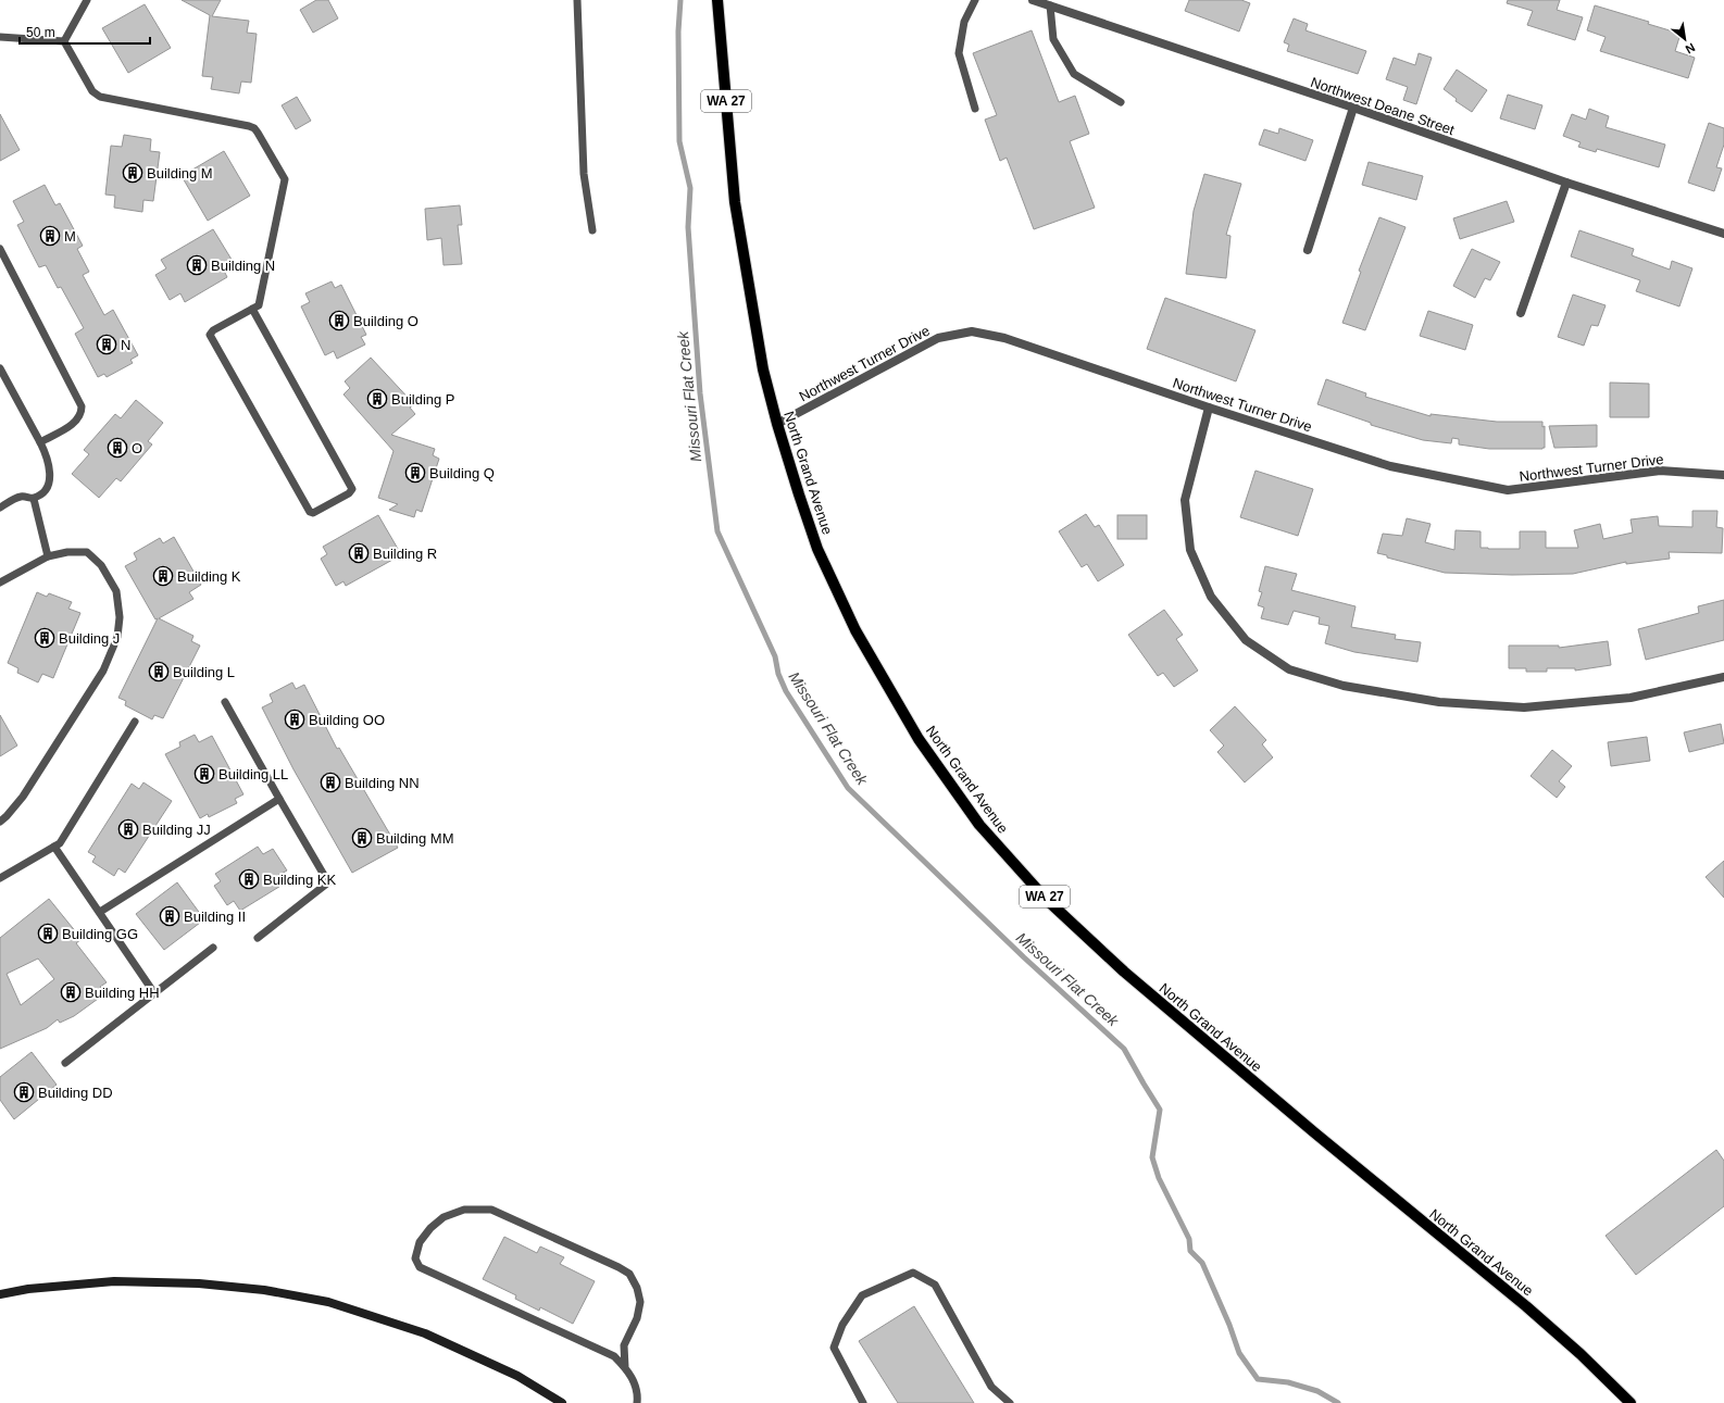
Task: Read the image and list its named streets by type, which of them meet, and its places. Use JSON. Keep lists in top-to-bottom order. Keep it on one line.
{"streets":{"main road":["WA 27","North Grand Avenue"],"street":["Northwest Deane Street","Northwest Turner Drive"]},"crossings":[["Northwest Turner Drive","North Grand Avenue"]],"water":["Missouri Flat Creek"],"places":{"building":["Building M","M","Building N","Building O","N","Building P","O","Building Q","Building R","Building K","Building J","Building L","Building OO","Building LL","Building NN","Building JJ","Building MM","Building KK","Building II","Building GG","Building HH","Building DD"]},"scale_bar":"50 m","north":"bottom right"}
